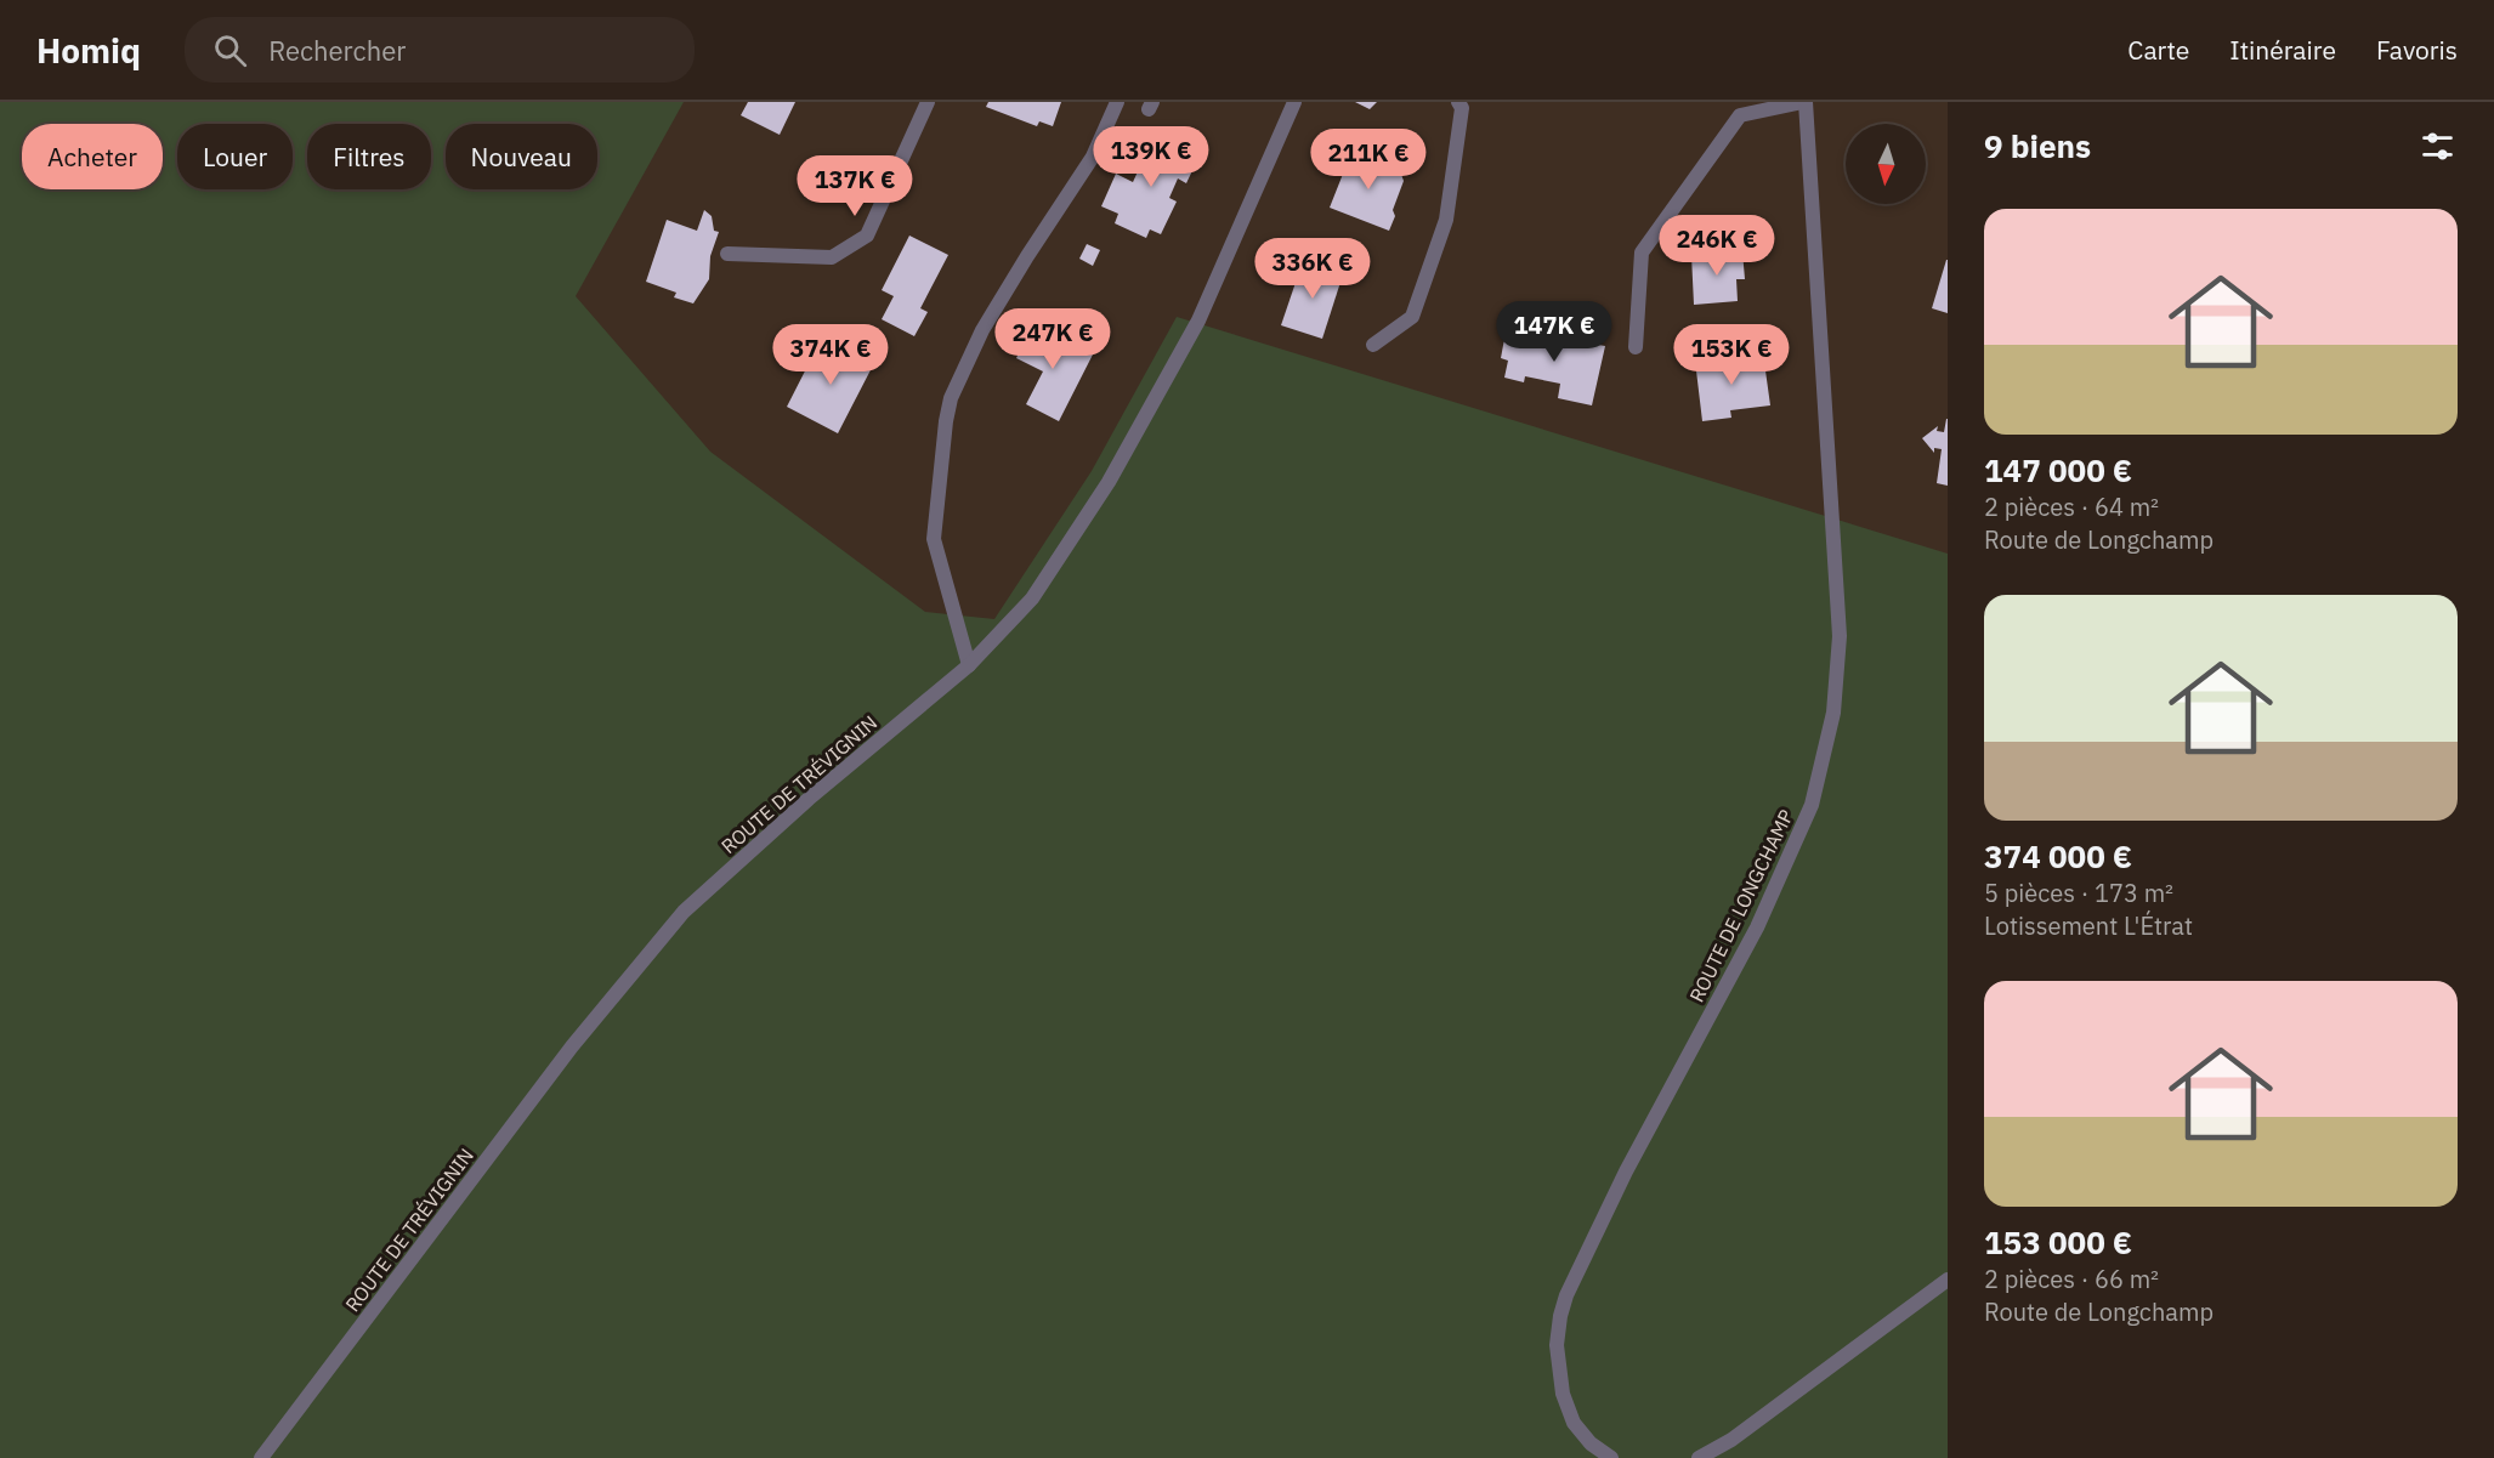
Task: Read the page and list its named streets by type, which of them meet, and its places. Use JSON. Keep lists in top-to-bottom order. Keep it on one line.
{"streets":{"street":["ROUTE DE TRÉVIGNIN","ROUTE DE LONGCHAMP"]},"north":"bottom","page":{"header":"Homiq","search":"Rechercher","nav":["Carte","Itinéraire","Favoris"],"heading":"9 biens","chip":["Acheter","Louer","Filtres","Nouveau"],"price":["139K €","211K €","137K €","246K €","336K €","147K €","247K €","374K €","153K €"],"list":[{"name":"147 000 €","note":"2 pièces · 64 m² · Route de Longchamp"},{"name":"374 000 €","note":"5 pièces · 173 m² · Lotissement L'Étrat"},{"name":"153 000 €","note":"2 pièces · 66 m² · Route de Longchamp"}]}}
